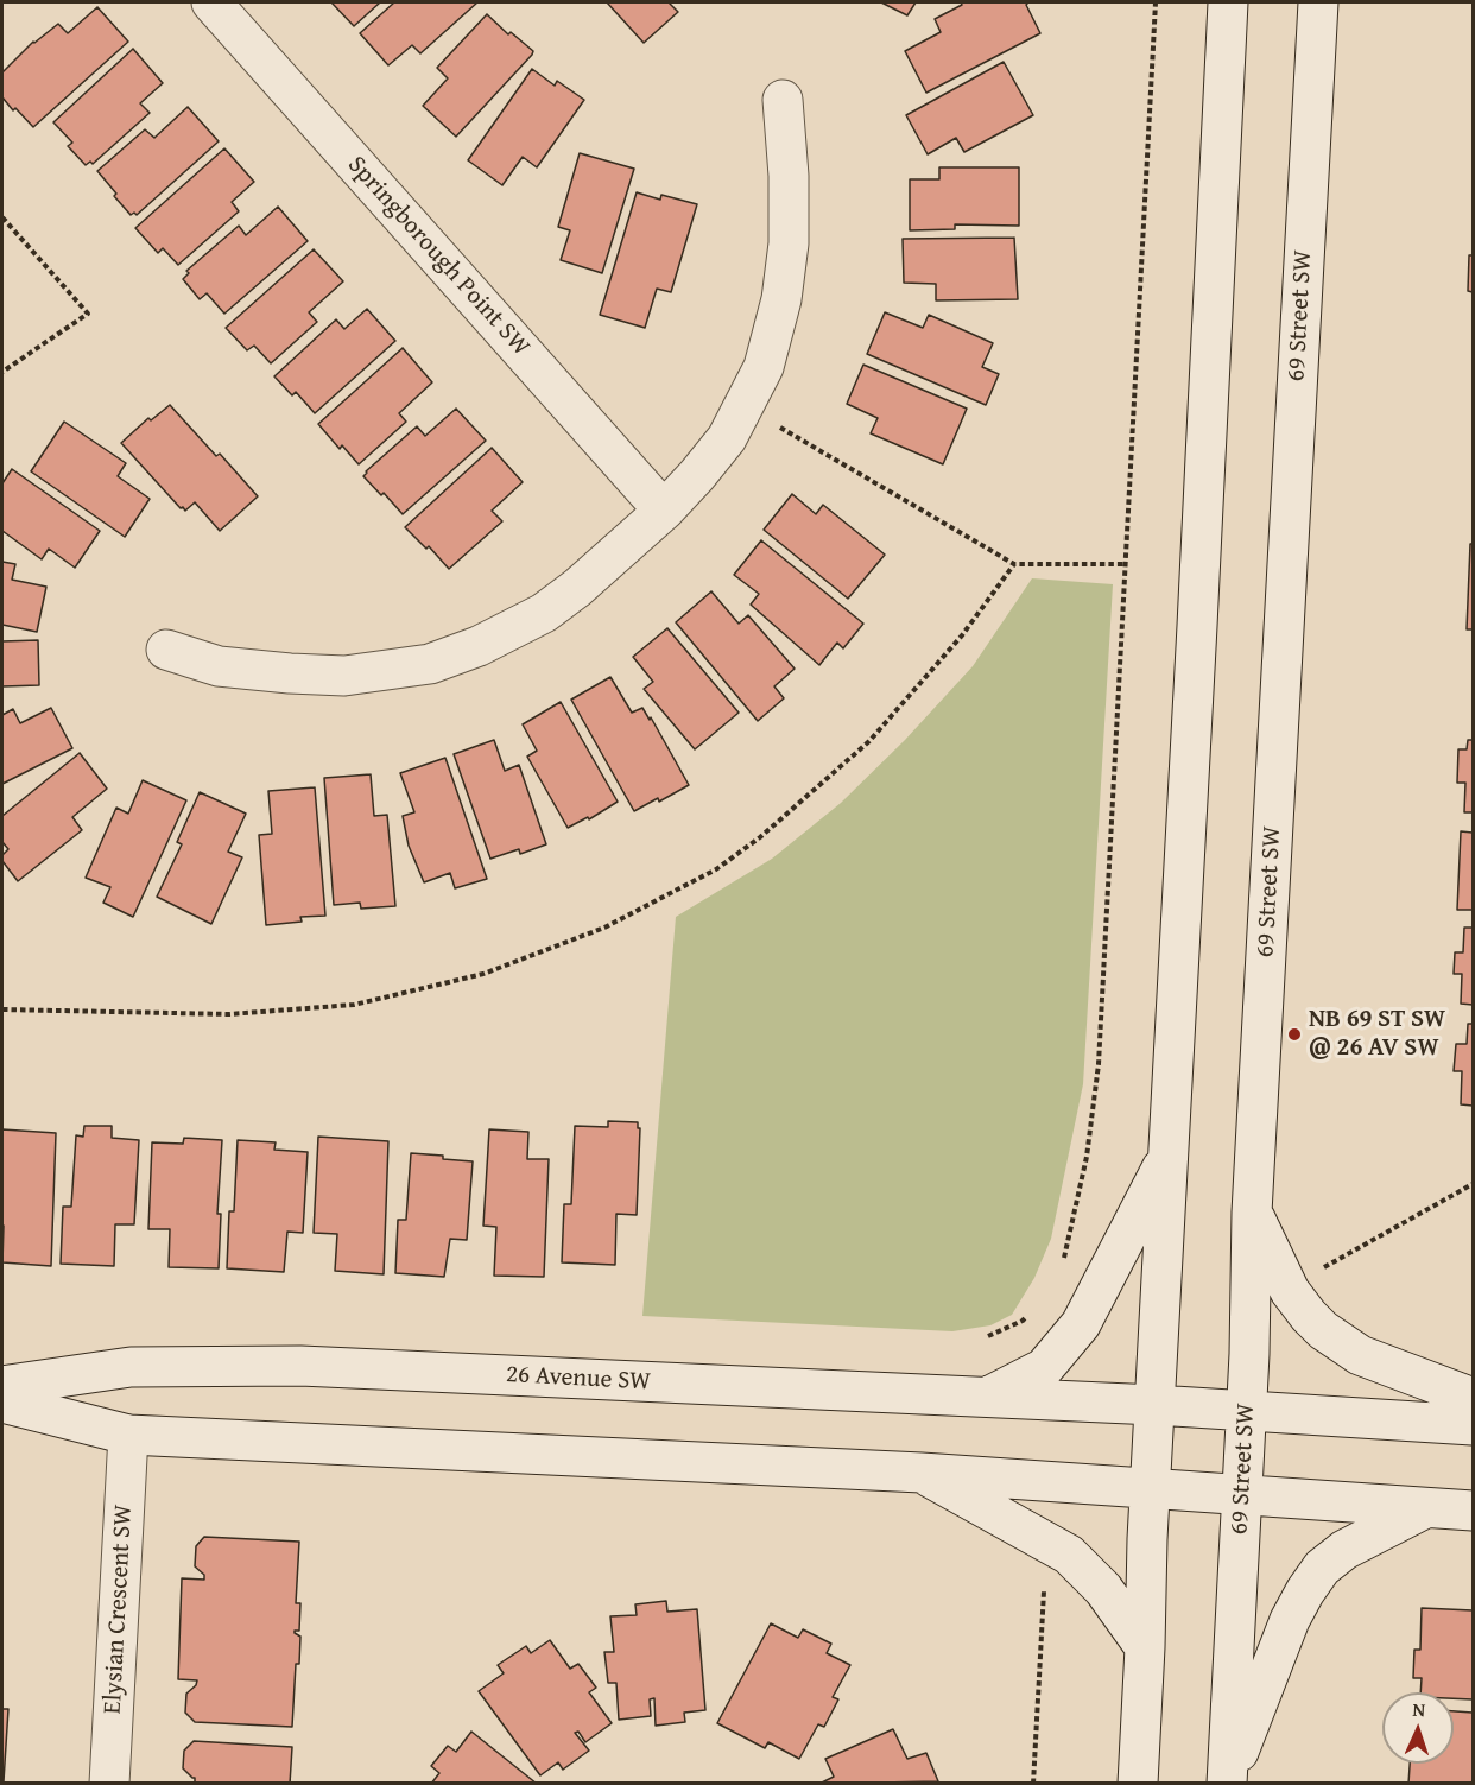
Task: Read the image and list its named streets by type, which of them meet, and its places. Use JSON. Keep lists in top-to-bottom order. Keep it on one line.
{"streets":{"street":["Springborough Point SW","69 Street SW","26 Avenue SW","Elysian Crescent SW"]},"crossings":[["69 Street SW","26 Avenue SW"]],"places":["NB 69 ST SW @ 26 AV SW"],"north":"top"}
